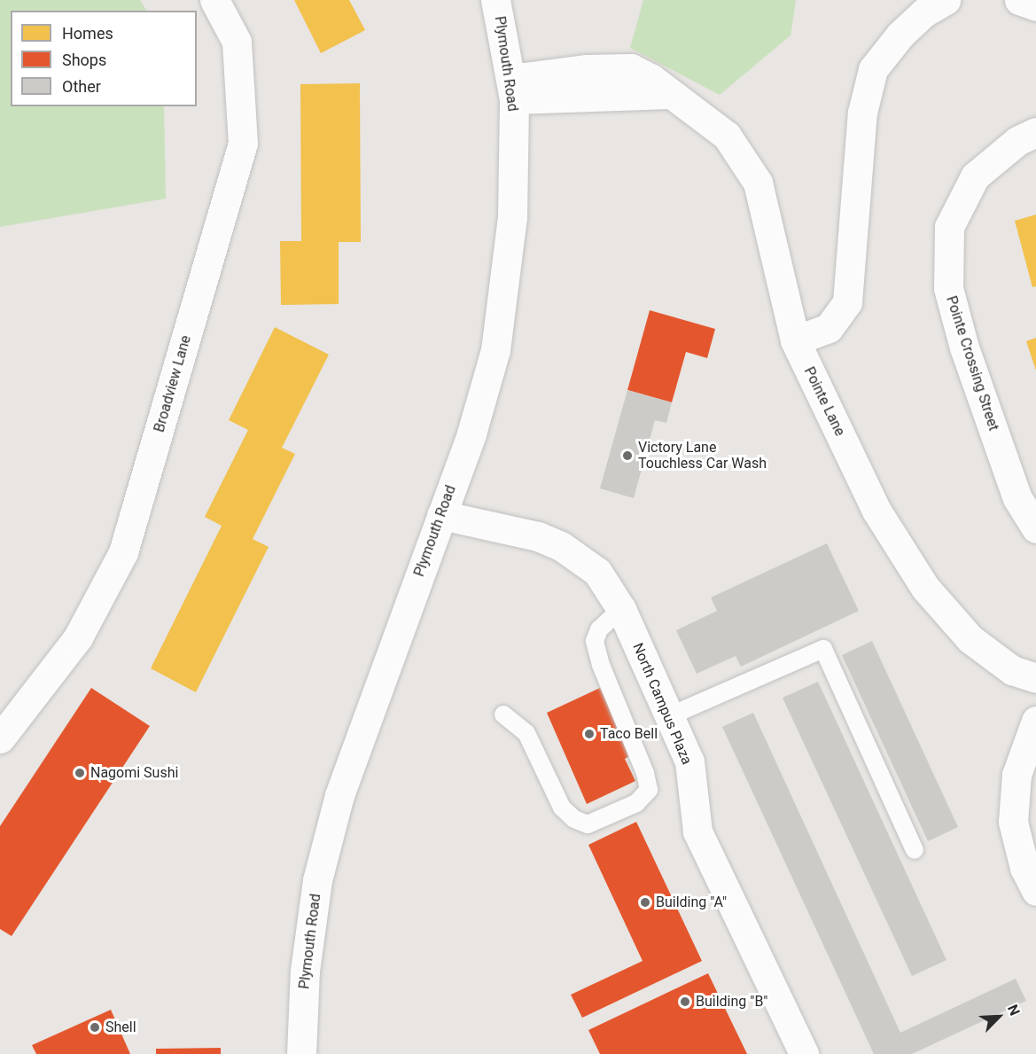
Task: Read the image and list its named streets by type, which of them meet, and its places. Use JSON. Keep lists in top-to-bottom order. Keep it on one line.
{"streets":{"street":["Plymouth Road","Pointe Crossing Street","Broadview Lane","Pointe Lane","North Campus Plaza"]},"crossings":[["Plymouth Road","Pointe Lane"],["Plymouth Road","North Campus Plaza"]],"places":["Victory Lane Touchless Car Wash","Taco Bell","Nagomi Sushi","Building \"A\"","Building \"B\"","Shell"],"legend":["Homes","Shops","Other"],"north":"top right"}
